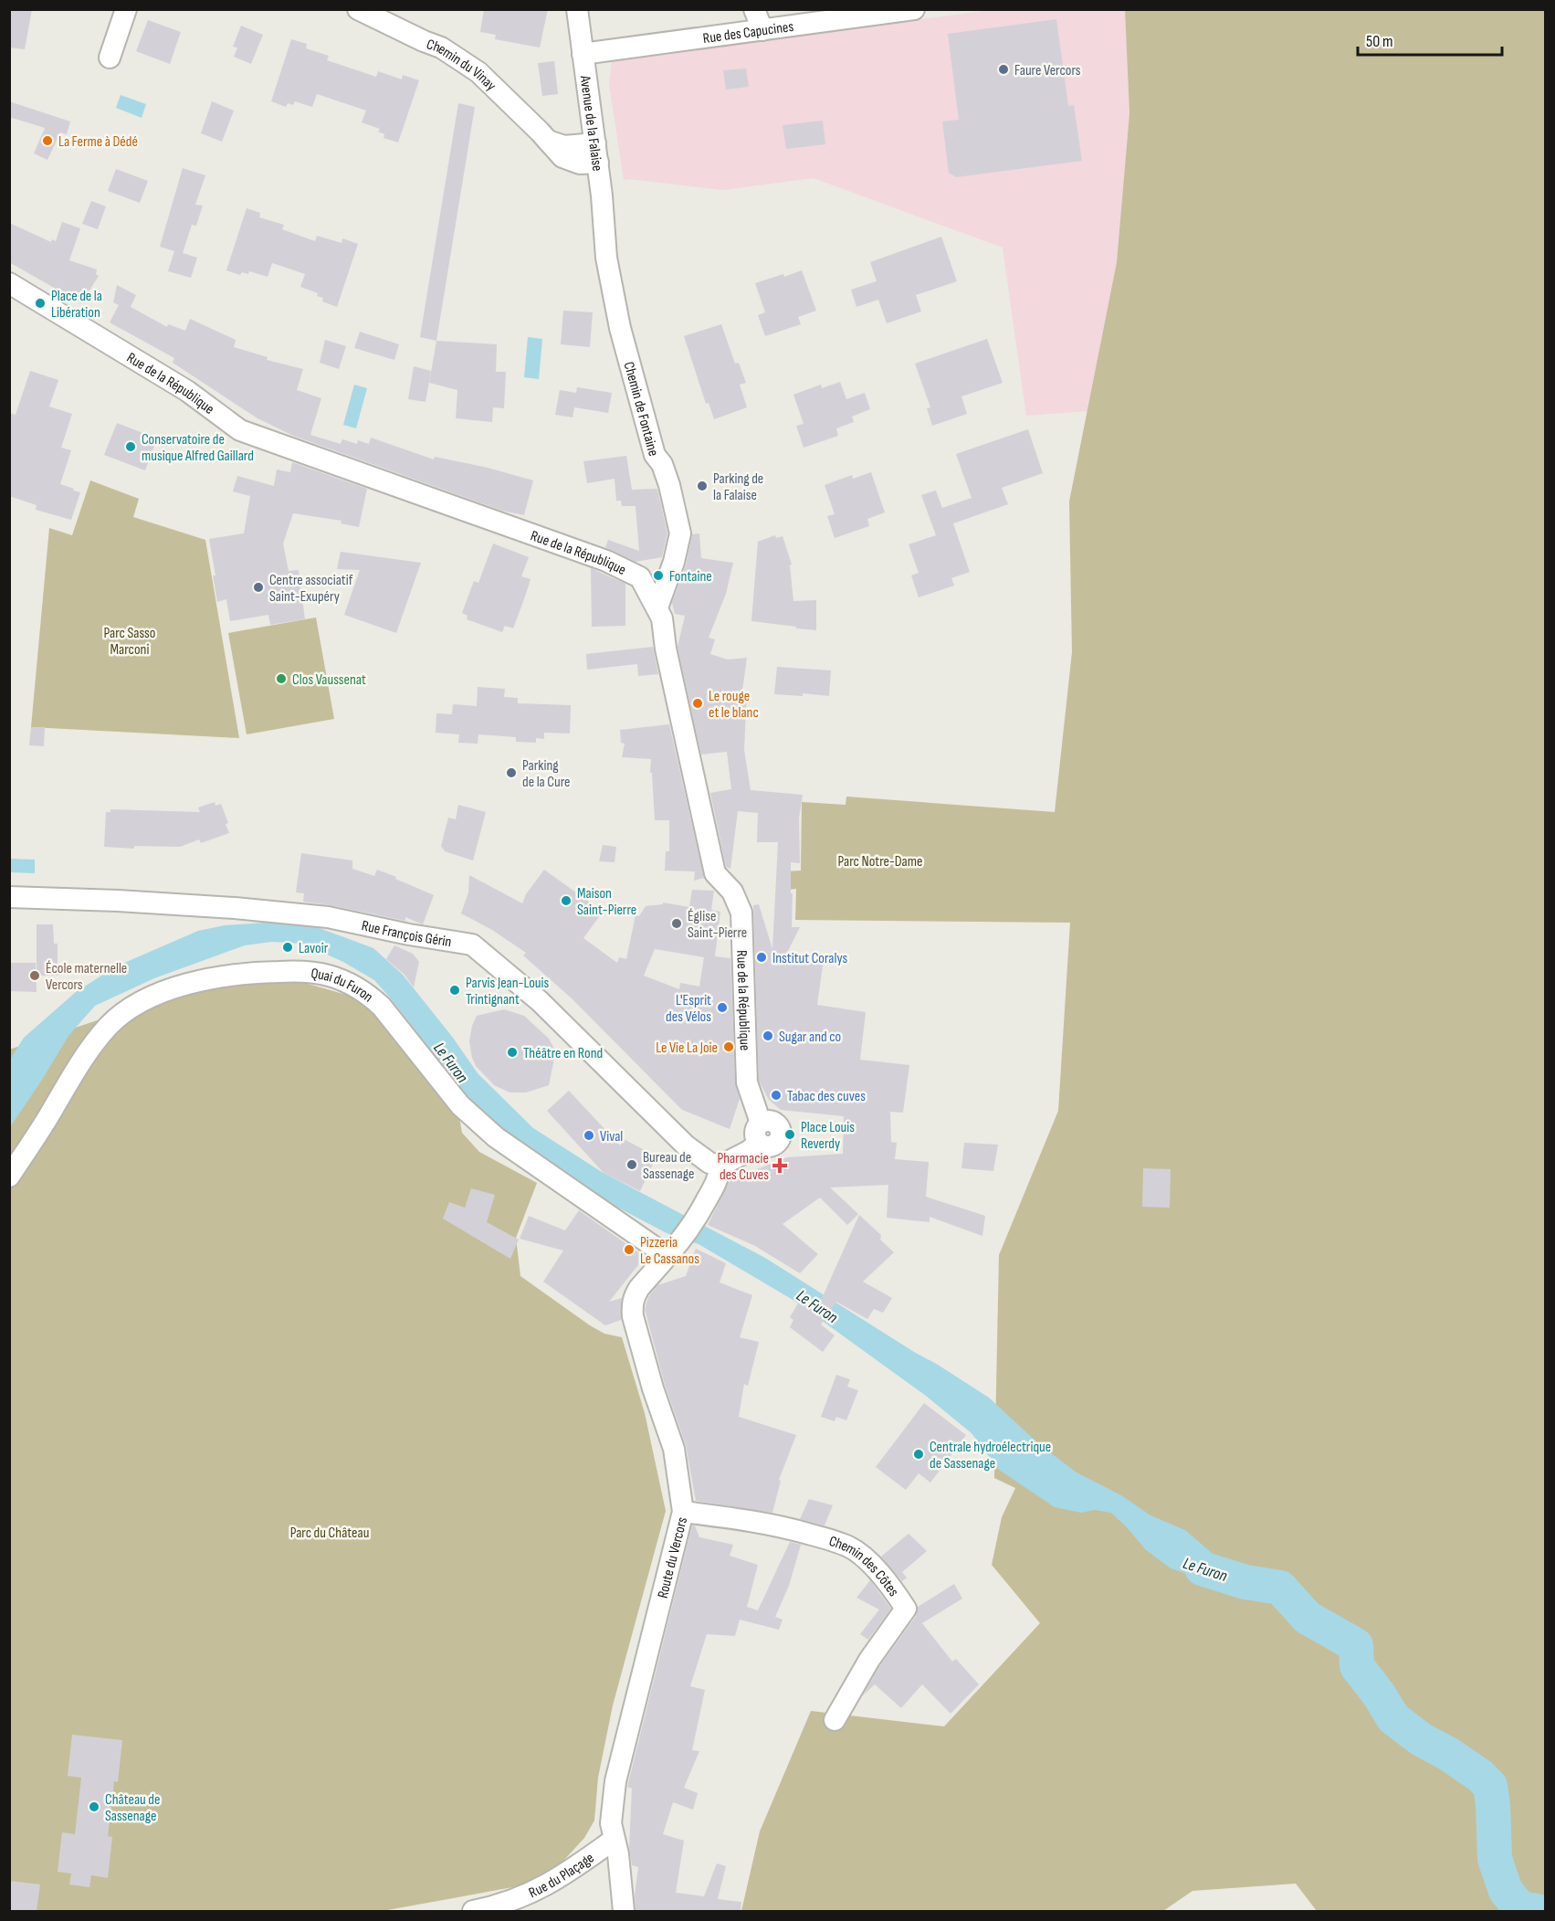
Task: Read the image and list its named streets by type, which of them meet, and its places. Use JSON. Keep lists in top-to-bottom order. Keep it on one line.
{"streets":{"street":["Rue des Capucines","Chemin du Vinay","Avenue de la Falaise","Rue de la République","Chemin de Fontaine","Rue François Gérin","Quai du Furon","Route du Vercors","Chemin des Côtes","Rue du Plaçage"]},"crossings":[["Rue des Capucines","Avenue de la Falaise"],["Chemin du Vinay","Avenue de la Falaise"],["Avenue de la Falaise","Chemin de Fontaine"],["Rue de la République","Chemin de Fontaine"],["Rue de la République","Rue François Gérin"],["Rue de la République","Route du Vercors"],["Rue François Gérin","Route du Vercors"],["Quai du Furon","Route du Vercors"],["Route du Vercors","Chemin des Côtes"],["Route du Vercors","Rue du Plaçage"]],"water":["Le Furon"],"parks":["Parc Sasso Marconi","Parc Notre-Dame","Parc du Château"],"places":{"other":["Faure Vercors","La Ferme à Dédé","Place de la Libération","Conservatoire de musique Alfred Gaillard","Parking de la Falaise","Fontaine","Centre associatif Saint-Exupéry","Clos Vaussenat","Le rouge et le blanc","Parking de la Cure","Maison Saint-Pierre","Église Saint-Pierre","Lavoir","Institut Coralys","École maternelle Vercors","Parvis Jean-Louis Trintignant","L'Esprit des Vélos","Sugar and co","Le Vie La Joie","Théâtre en Rond","Tabac des cuves","Place Louis Reverdy","Vival","Bureau de Sassenage","Pizzeria Le Cassanos","Centrale hydroélectrique de Sassenage","Château de Sassenage"],"health":["Pharmacie des Cuves"]},"scale_bar":"50 m"}
